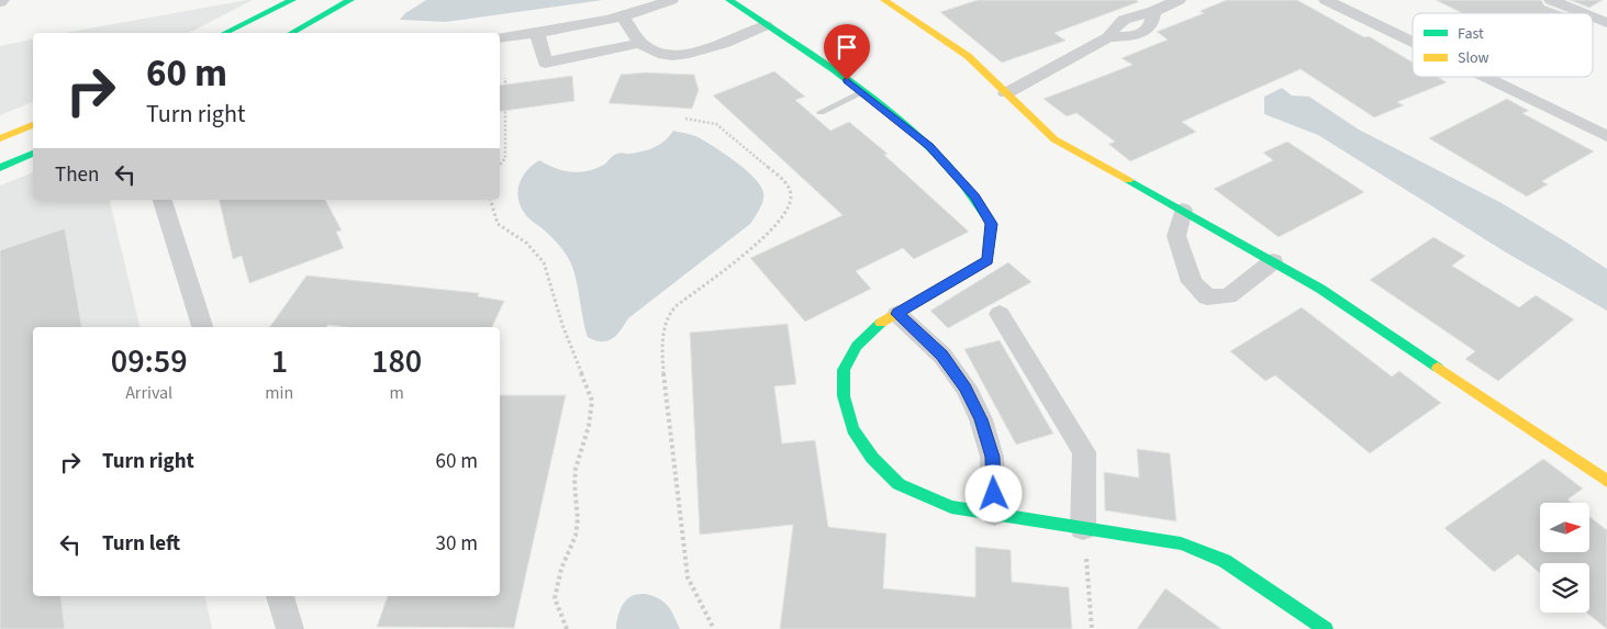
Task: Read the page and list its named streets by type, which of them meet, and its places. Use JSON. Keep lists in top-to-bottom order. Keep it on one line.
{"legend":["Fast","Slow"],"north":"right","page":{"turn":["60 m","Turn right"],"then":"Then","eta":["09:59","Arrival","1","min","180","m"],"list":[{"name":"Turn right","value":"60 m"},{"name":"Turn left","value":"30 m"}]}}
